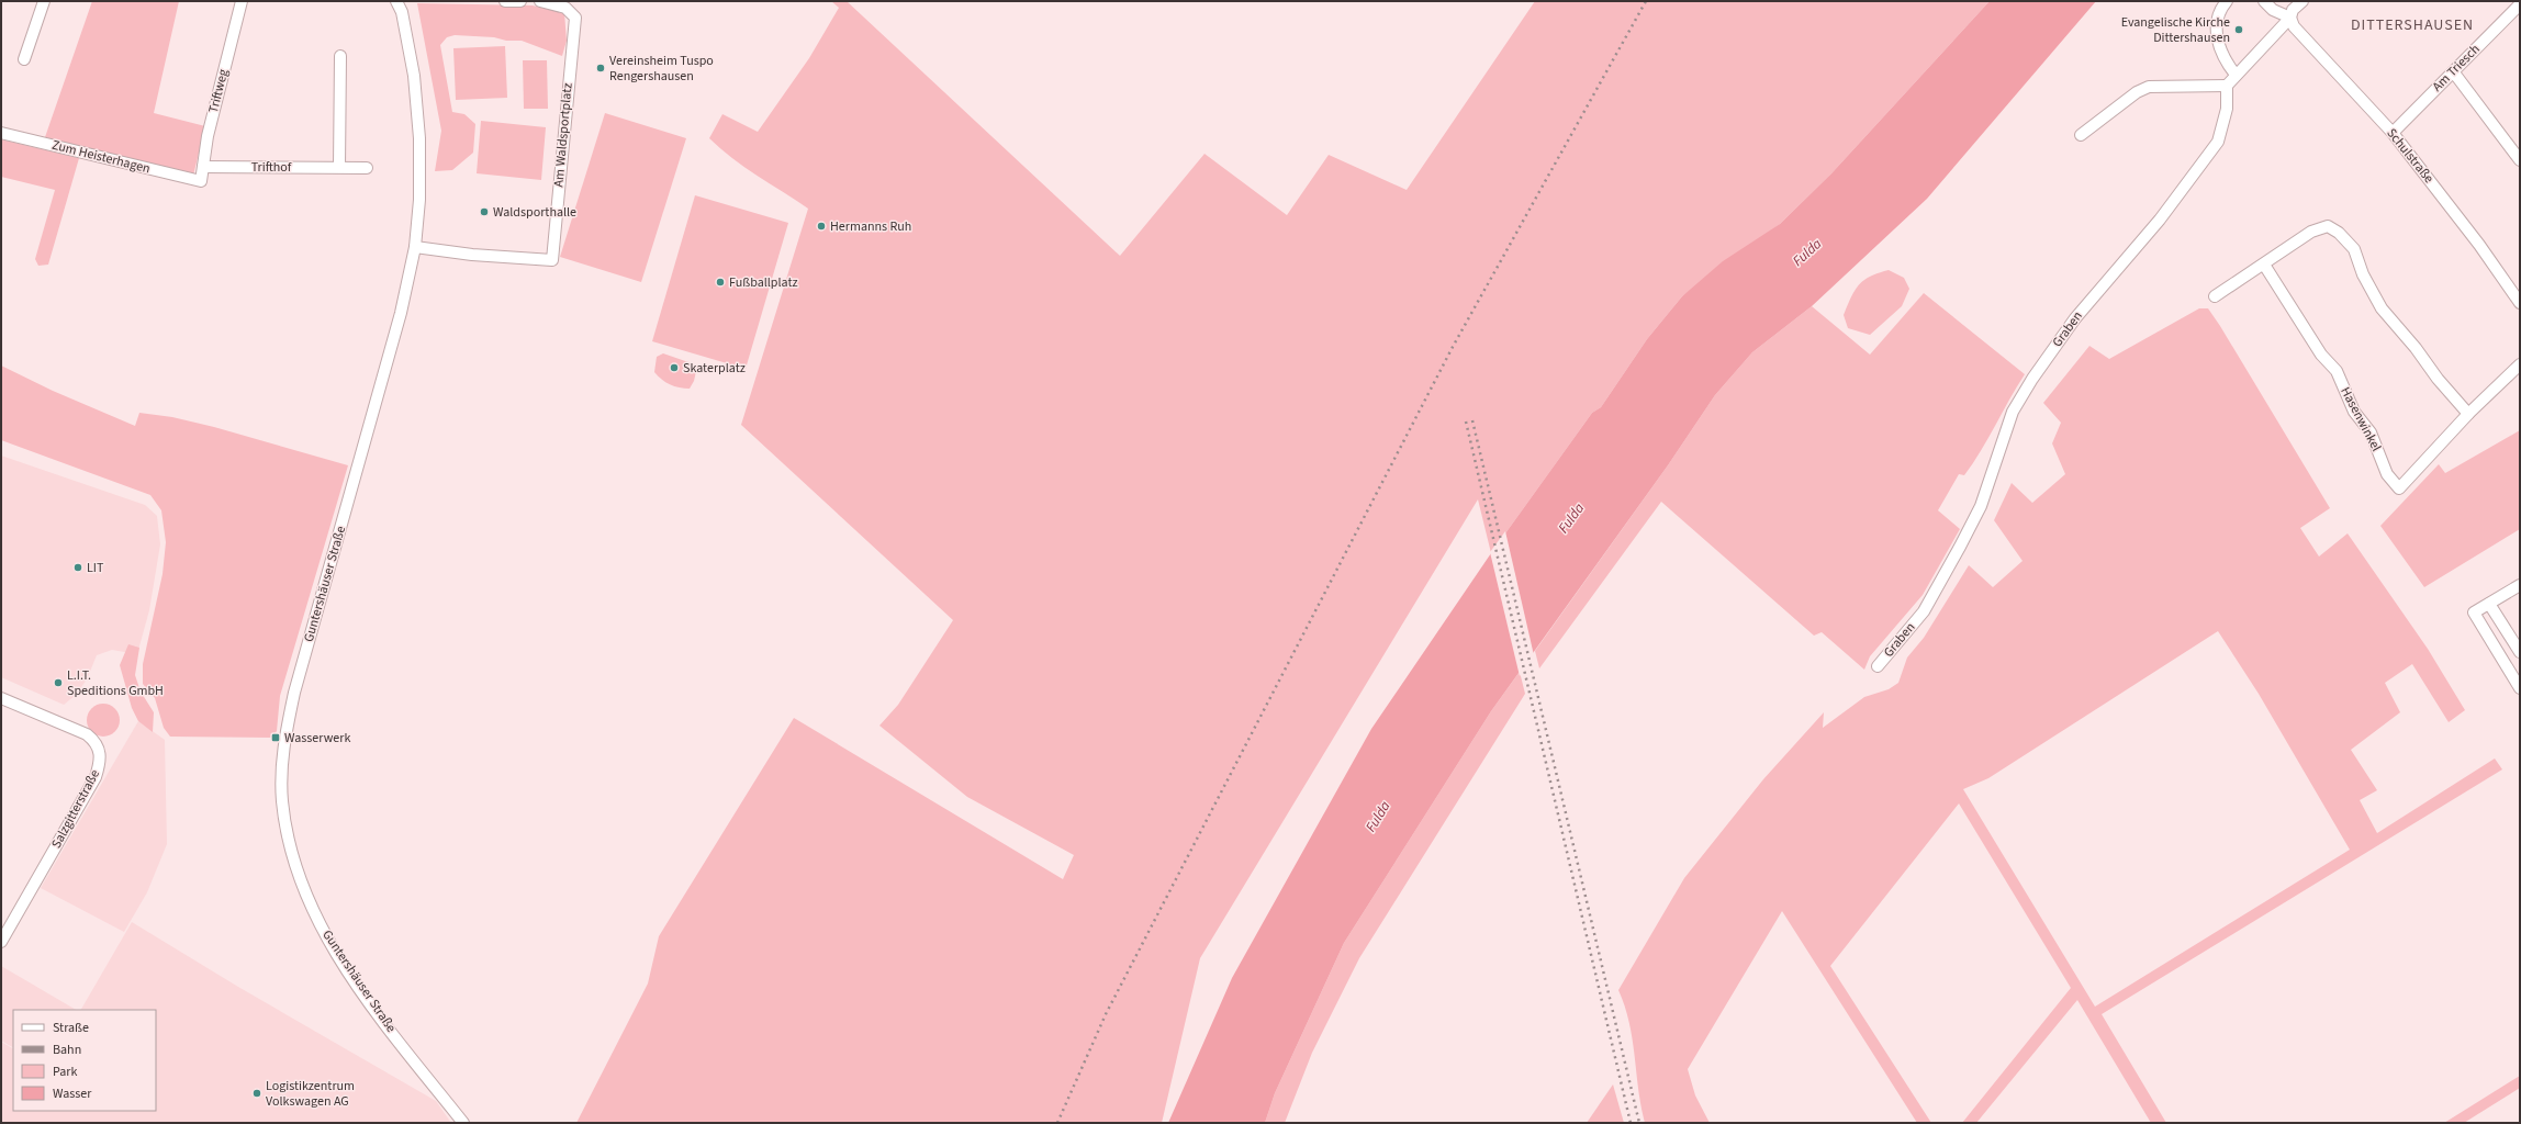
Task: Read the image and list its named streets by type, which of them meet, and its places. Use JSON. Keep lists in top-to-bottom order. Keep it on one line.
{"streets":{"street":["Am Triesch","Triftweg","Am Waldsportplatz","Schulstraße","Zum Heisterhagen","Trifthof","Graben","Hasenwinkel","Guntershäuser Straße","Salzgitterstraße"]},"crossings":[["Am Triesch","Schulstraße"],["Triftweg","Zum Heisterhagen"],["Triftweg","Trifthof"],["Am Waldsportplatz","Guntershäuser Straße"]],"districts":["DITTERSHAUSEN"],"water":["Fulda"],"places":{"other":["Evangelische Kirche Dittershausen","Vereinsheim Tuspo Rengershausen","Waldsporthalle","Hermanns Ruh","Fußballplatz","Skaterplatz","LIT","L.I.T. Speditions GmbH","Logistikzentrum Volkswagen AG"],"transit":["Wasserwerk"]},"legend":["Straße","Bahn","Park","Wasser"]}
